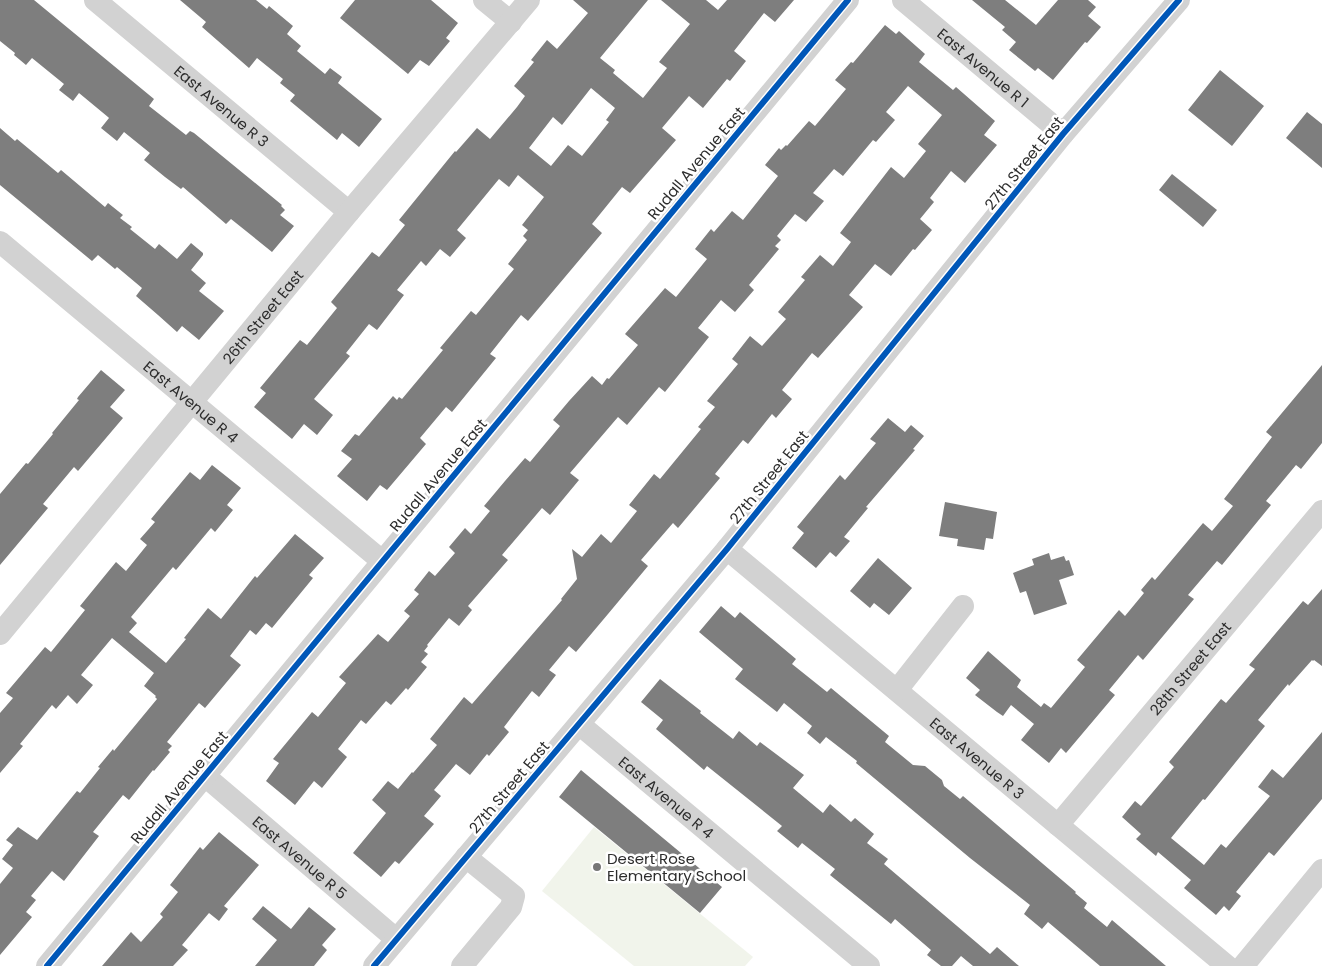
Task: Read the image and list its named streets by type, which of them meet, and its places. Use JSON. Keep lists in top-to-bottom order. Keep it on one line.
{"streets":{"street":["East Avenue R 1","East Avenue R 3","Rudall Avenue East","27th Street East","26th Street East","East Avenue R 4","28th Street East","East Avenue R 5"]},"crossings":[["East Avenue R 1","27th Street East"],["East Avenue R 3","27th Street East"],["East Avenue R 3","26th Street East"],["East Avenue R 3","28th Street East"],["Rudall Avenue East","East Avenue R 4"],["Rudall Avenue East","East Avenue R 5"],["27th Street East","East Avenue R 4"],["27th Street East","East Avenue R 5"],["26th Street East","East Avenue R 4"]],"places":["Desert Rose Elementary School"]}
